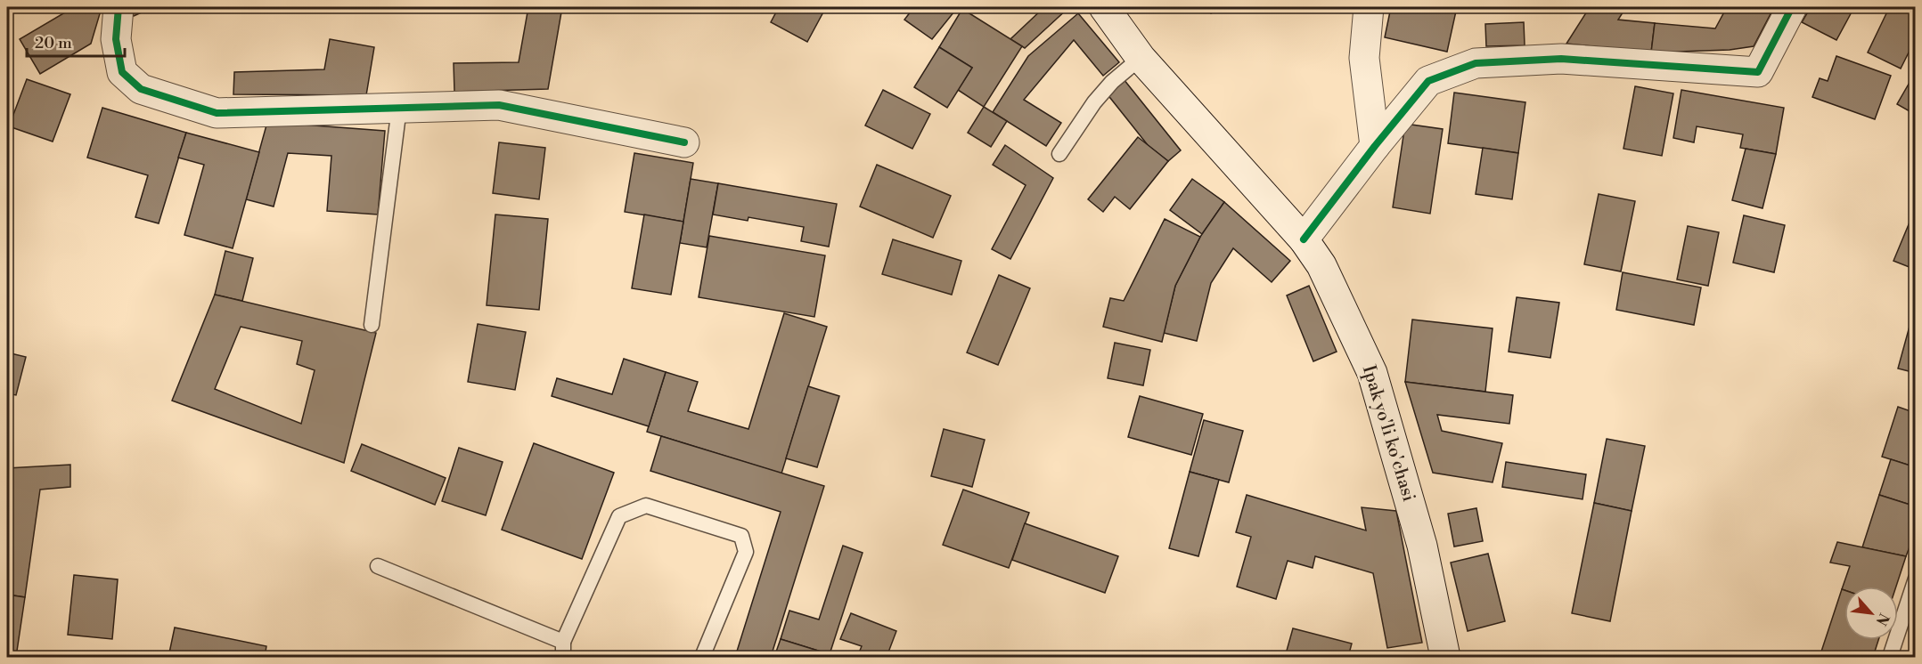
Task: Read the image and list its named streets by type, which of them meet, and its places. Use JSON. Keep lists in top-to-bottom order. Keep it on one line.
{"streets":{"street":["Ipak yo'li ko'chasi"]},"scale_bar":"20 m","north":"bottom right"}
